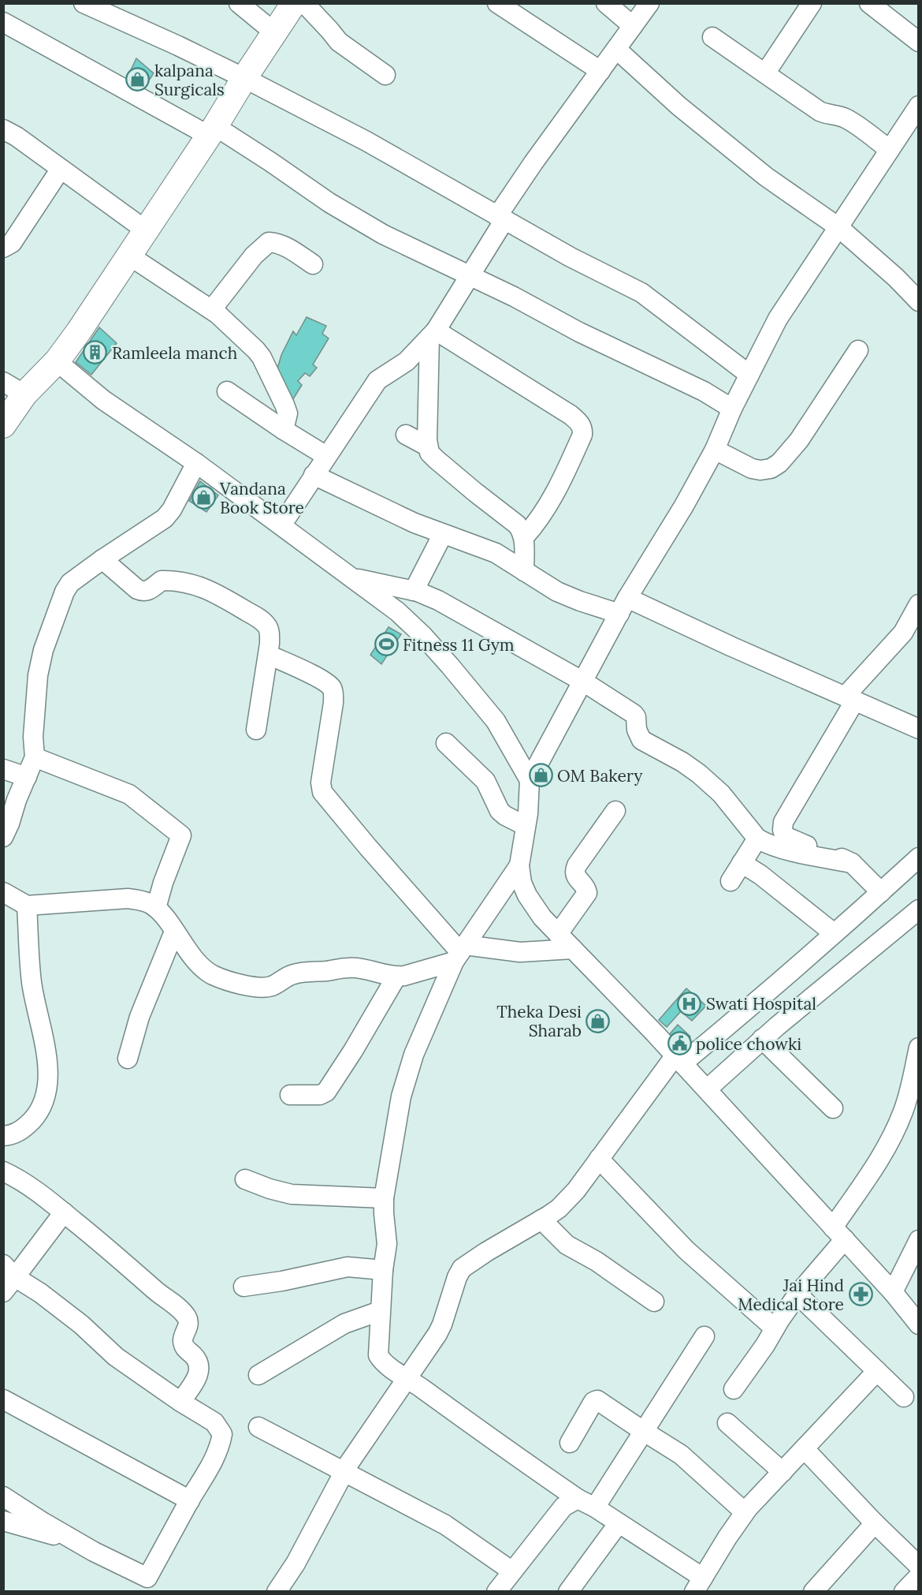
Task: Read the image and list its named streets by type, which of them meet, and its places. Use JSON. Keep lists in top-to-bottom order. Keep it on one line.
{"places":{"shop":["kalpana Surgicals","Vandana Book Store","OM Bakery","Theka Desi Sharab"],"building":["Ramleela manch"],"sports":["Fitness 11 Gym"],"hospital":["Swati Hospital"],"public building":["police chowki"],"pharmacy":["Jai Hind Medical Store"]}}
